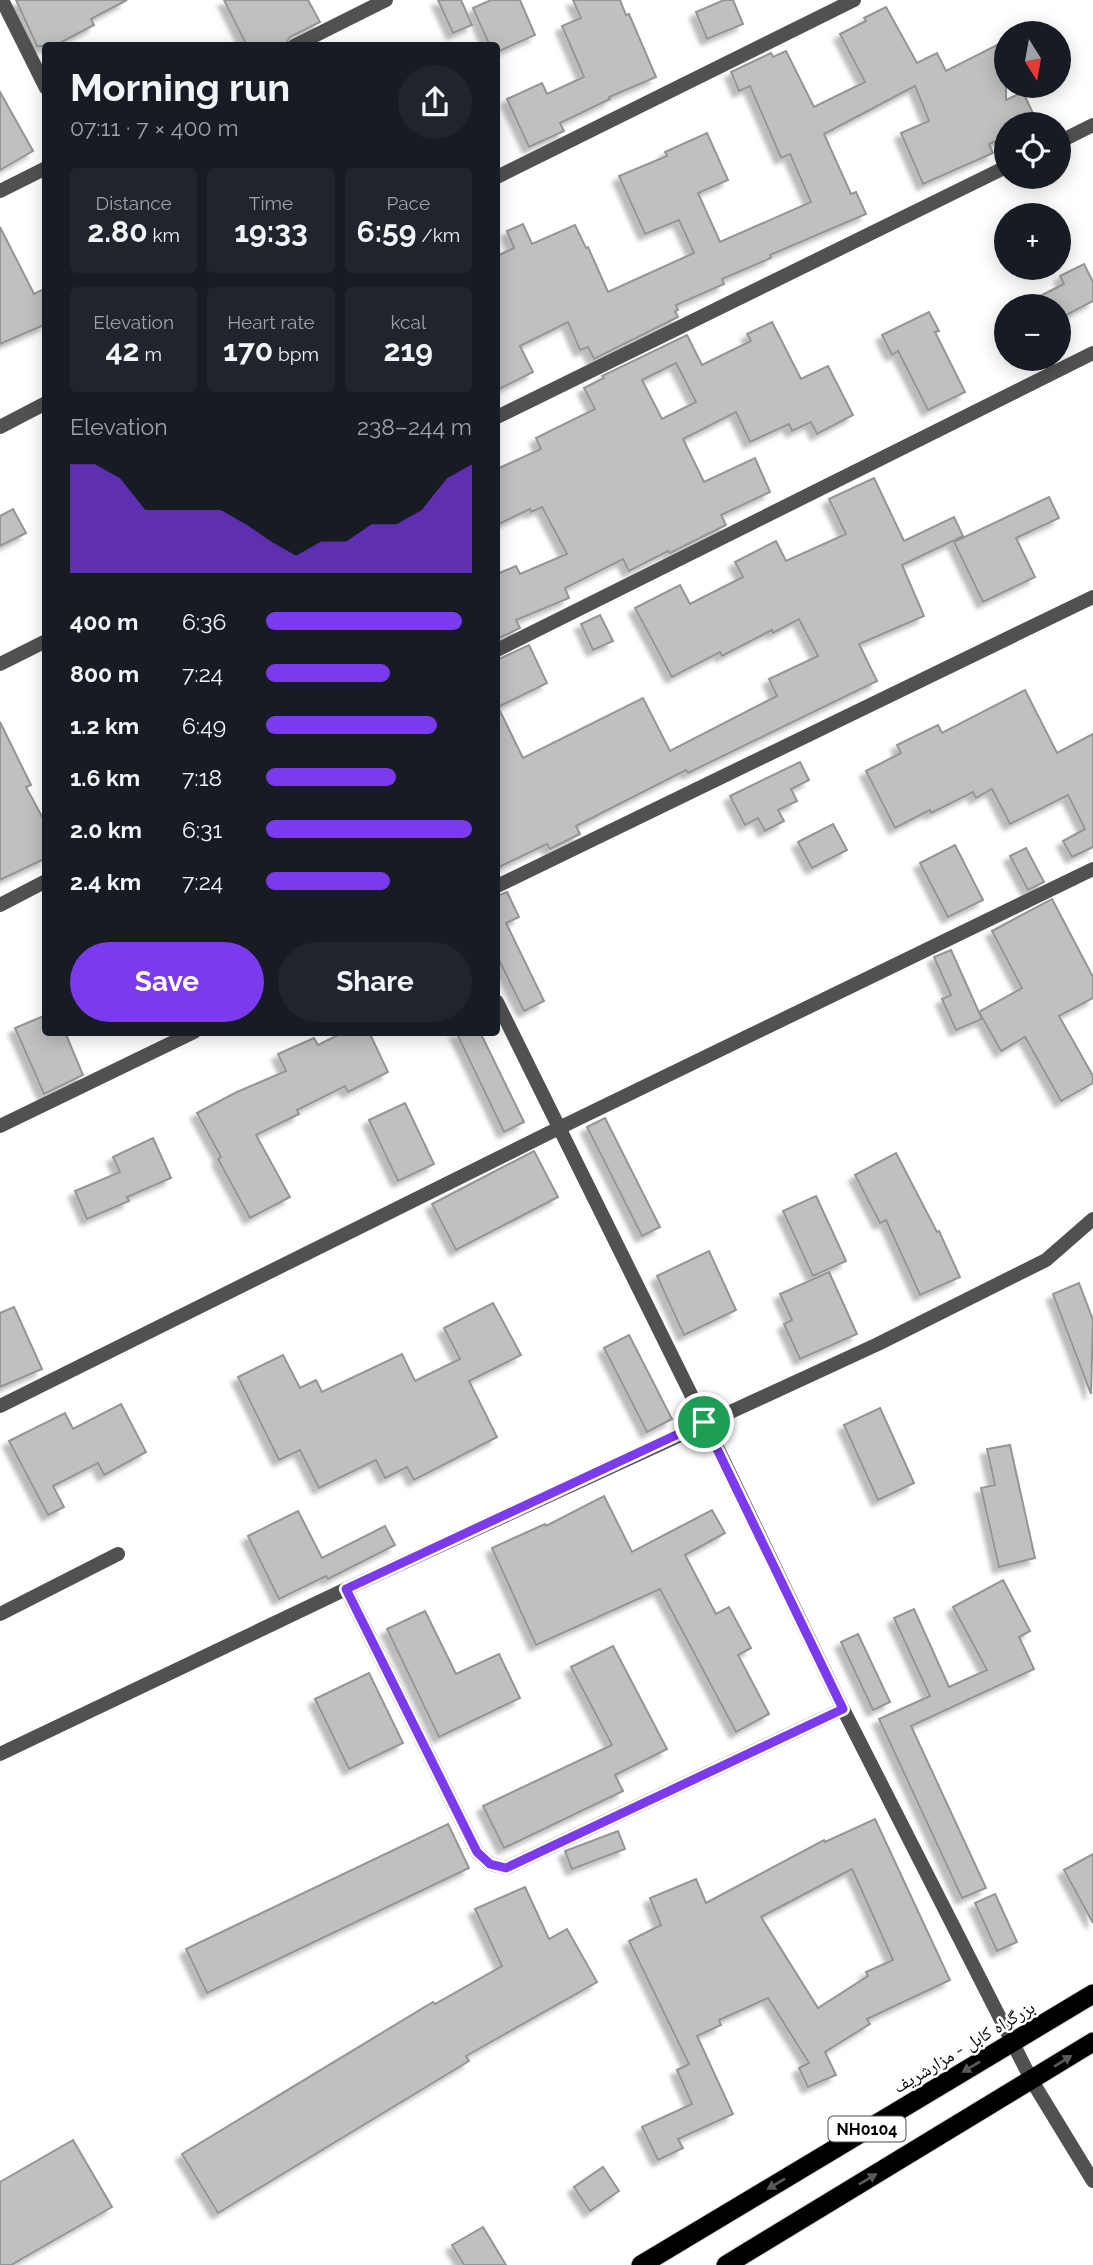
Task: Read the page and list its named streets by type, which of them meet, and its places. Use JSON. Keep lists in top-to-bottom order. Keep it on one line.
{"streets":{"highway":["بزرگراه کابل - مزارشریف","NH0104"]},"north":"bottom","page":{"map_buttons":["+","−"],"heading":["Morning run","07:11 · 7 × 400 m"],"stats":[["Distance","2.80 km"],["Time","19:33"],["Pace","6:59 /km"],["Elevation","42 m"],["Heart rate","170 bpm"],["kcal","219"]],"chart":["Elevation","238–244 m"],"list":[{"name":"400 m","note":"6:36"},{"name":"800 m","note":"7:24"},{"name":"1.2 km","note":"6:49"},{"name":"1.6 km","note":"7:18"},{"name":"2.0 km","note":"6:31"},{"name":"2.4 km","note":"7:24"}],"buttons":["Save","Share"]}}
